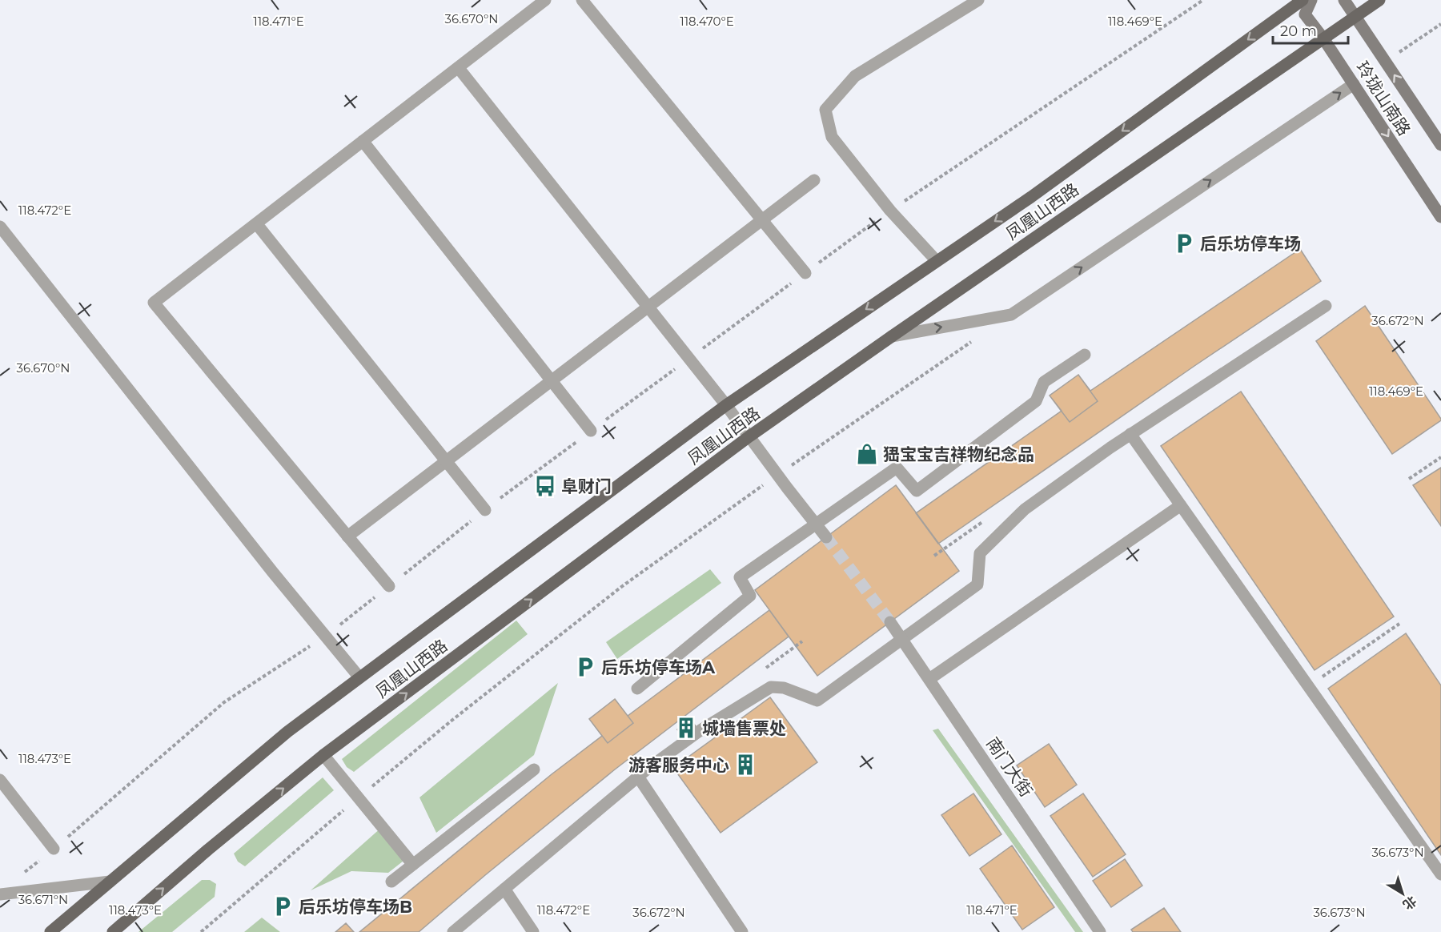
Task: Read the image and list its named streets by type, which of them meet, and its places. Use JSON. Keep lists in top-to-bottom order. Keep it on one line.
{"streets":{"main road":["玲珑山南路","凤凰山西路"],"street":["南门大街"]},"crossings":[["玲珑山南路","凤凰山西路"]],"places":{"parking":["后乐坊停车场","后乐坊停车场A","后乐坊停车场B"],"shop":["峱宝宝吉祥物纪念品"],"bus stop":["阜财门"],"building":["城墙售票处","游客服务中心"]},"scale_bar":"20 m","north":"bottom right","coordinates":["36.670°N","118.471°E","118.470°E","118.469°E","118.472°E","36.672°N","118.473°E","36.673°N","36.671°N"]}
